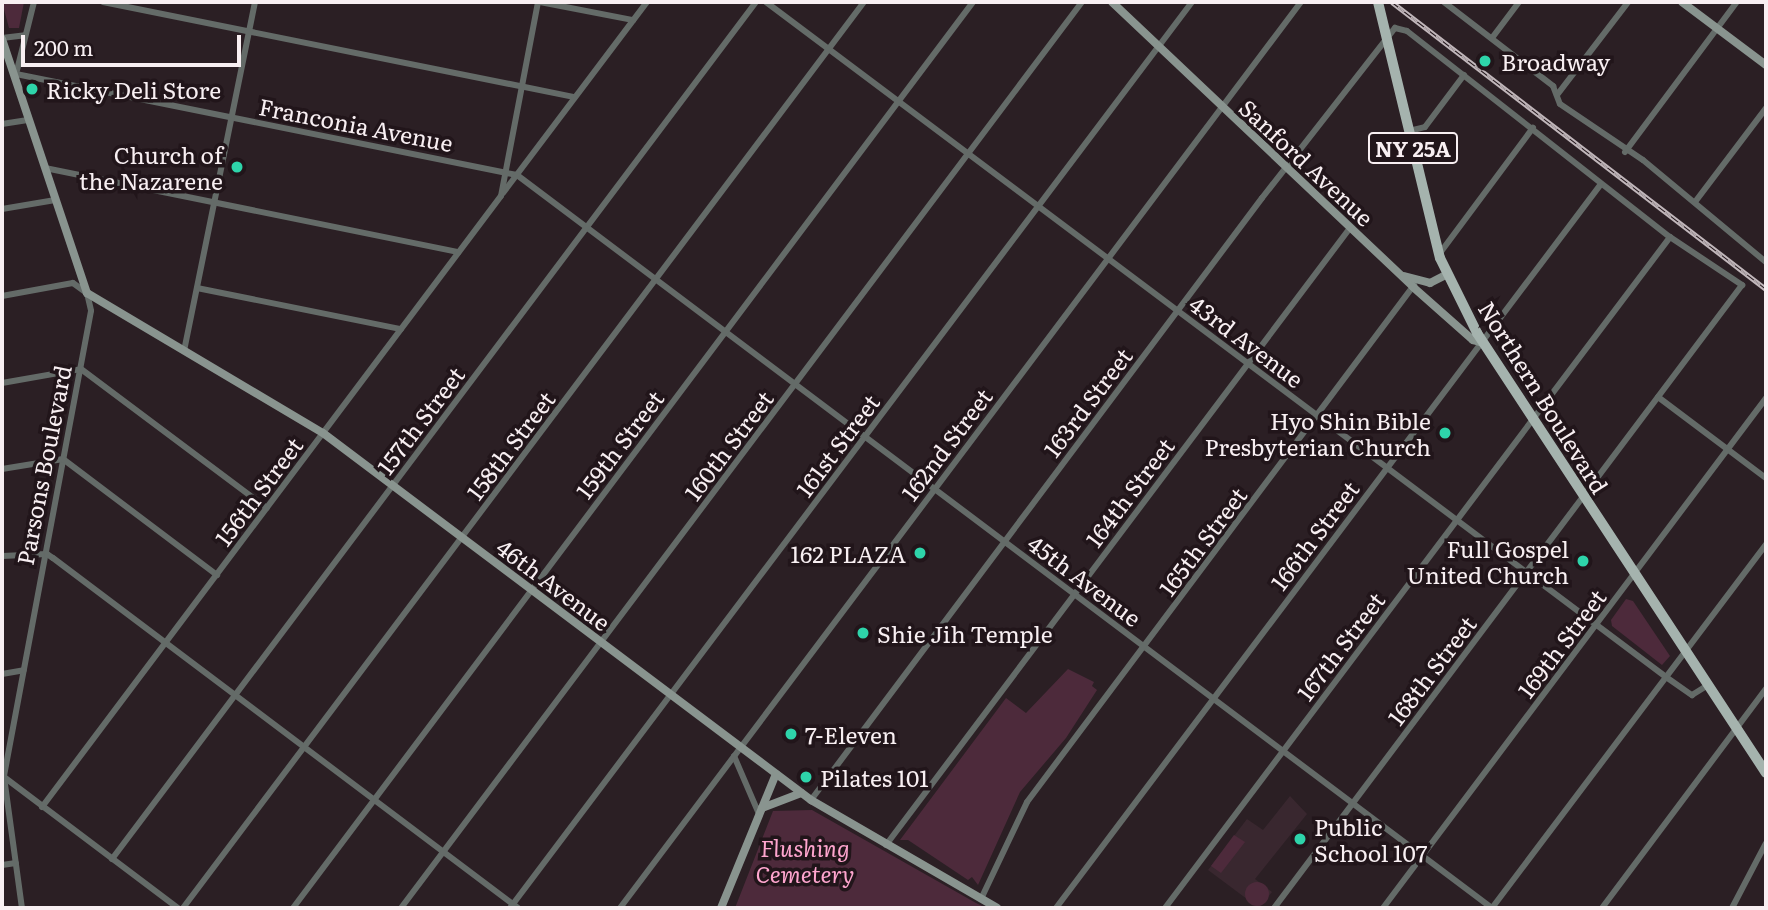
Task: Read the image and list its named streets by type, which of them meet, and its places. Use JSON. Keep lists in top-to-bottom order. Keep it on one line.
{"streets":{"main road":["NY 25A","Northern Boulevard"],"street":["Franconia Avenue","Sanford Avenue","43rd Avenue","163rd Street","157th Street","159th Street","162nd Street","158th Street","160th Street","161st Street","Parsons Boulevard","156th Street","164th Street","166th Street","165th Street","45th Avenue","46th Avenue","169th Street","167th Street","168th Street"]},"crossings":[["Franconia Avenue","157th Street"],["Franconia Avenue","158th Street"],["Franconia Avenue","Parsons Boulevard"],["Franconia Avenue","156th Street"],["Franconia Avenue","45th Avenue"],["Sanford Avenue","Northern Boulevard"],["Sanford Avenue","163rd Street"],["Sanford Avenue","162nd Street"],["Sanford Avenue","161st Street"],["Sanford Avenue","164th Street"],["Sanford Avenue","166th Street"],["Sanford Avenue","165th Street"],["43rd Avenue","Northern Boulevard"],["43rd Avenue","163rd Street"],["43rd Avenue","159th Street"],["43rd Avenue","162nd Street"],["43rd Avenue","158th Street"],["43rd Avenue","160th Street"],["43rd Avenue","161st Street"],["43rd Avenue","164th Street"],["43rd Avenue","166th Street"],["43rd Avenue","165th Street"],["43rd Avenue","169th Street"],["43rd Avenue","167th Street"],["43rd Avenue","168th Street"],["Northern Boulevard","163rd Street"],["Northern Boulevard","166th Street"],["Northern Boulevard","169th Street"],["Northern Boulevard","167th Street"],["Northern Boulevard","168th Street"],["163rd Street","45th Avenue"],["163rd Street","46th Avenue"],["157th Street","46th Avenue"],["159th Street","45th Avenue"],["159th Street","46th Avenue"],["162nd Street","45th Avenue"],["162nd Street","46th Avenue"],["158th Street","45th Avenue"],["158th Street","46th Avenue"],["160th Street","45th Avenue"],["160th Street","46th Avenue"],["161st Street","45th Avenue"],["161st Street","46th Avenue"],["Parsons Boulevard","46th Avenue"],["156th Street","46th Avenue"],["164th Street","45th Avenue"],["164th Street","46th Avenue"],["166th Street","45th Avenue"],["165th Street","45th Avenue"],["165th Street","46th Avenue"],["45th Avenue","169th Street"],["45th Avenue","167th Street"],["45th Avenue","168th Street"],["167th Street","168th Street"]],"parks":["Flushing Cemetery"],"places":["Broadway","Ricky Deli Store","Church of the Nazarene","Hyo Shin Bible Presbyterian Church","162 PLAZA","Full Gospel United Church","Shie Jih Temple","7-Eleven","Pilates 101","Public School 107"],"scale_bar":"200 m"}
